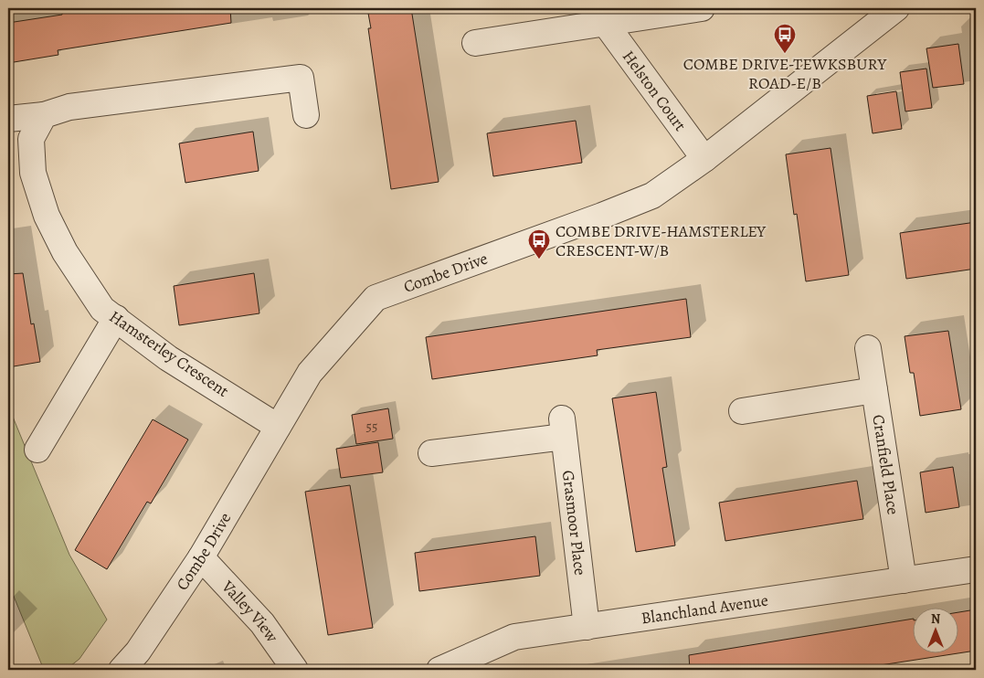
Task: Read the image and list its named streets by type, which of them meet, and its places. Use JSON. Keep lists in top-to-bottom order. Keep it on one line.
{"streets":{"street":["Helston Court","Combe Drive","Hamsterley Crescent","Cranfield Place","Grasmoor Place","Blanchland Avenue","Valley View"]},"crossings":[["Helston Court","Combe Drive"],["Combe Drive","Hamsterley Crescent"],["Combe Drive","Valley View"],["Cranfield Place","Blanchland Avenue"],["Grasmoor Place","Blanchland Avenue"]],"places":{"bus stop":["COMBE DRIVE-TEWKSBURY ROAD-E/B","COMBE DRIVE-HAMSTERLEY CRESCENT-W/B"]},"house_numbers":["55"],"north":"top"}
